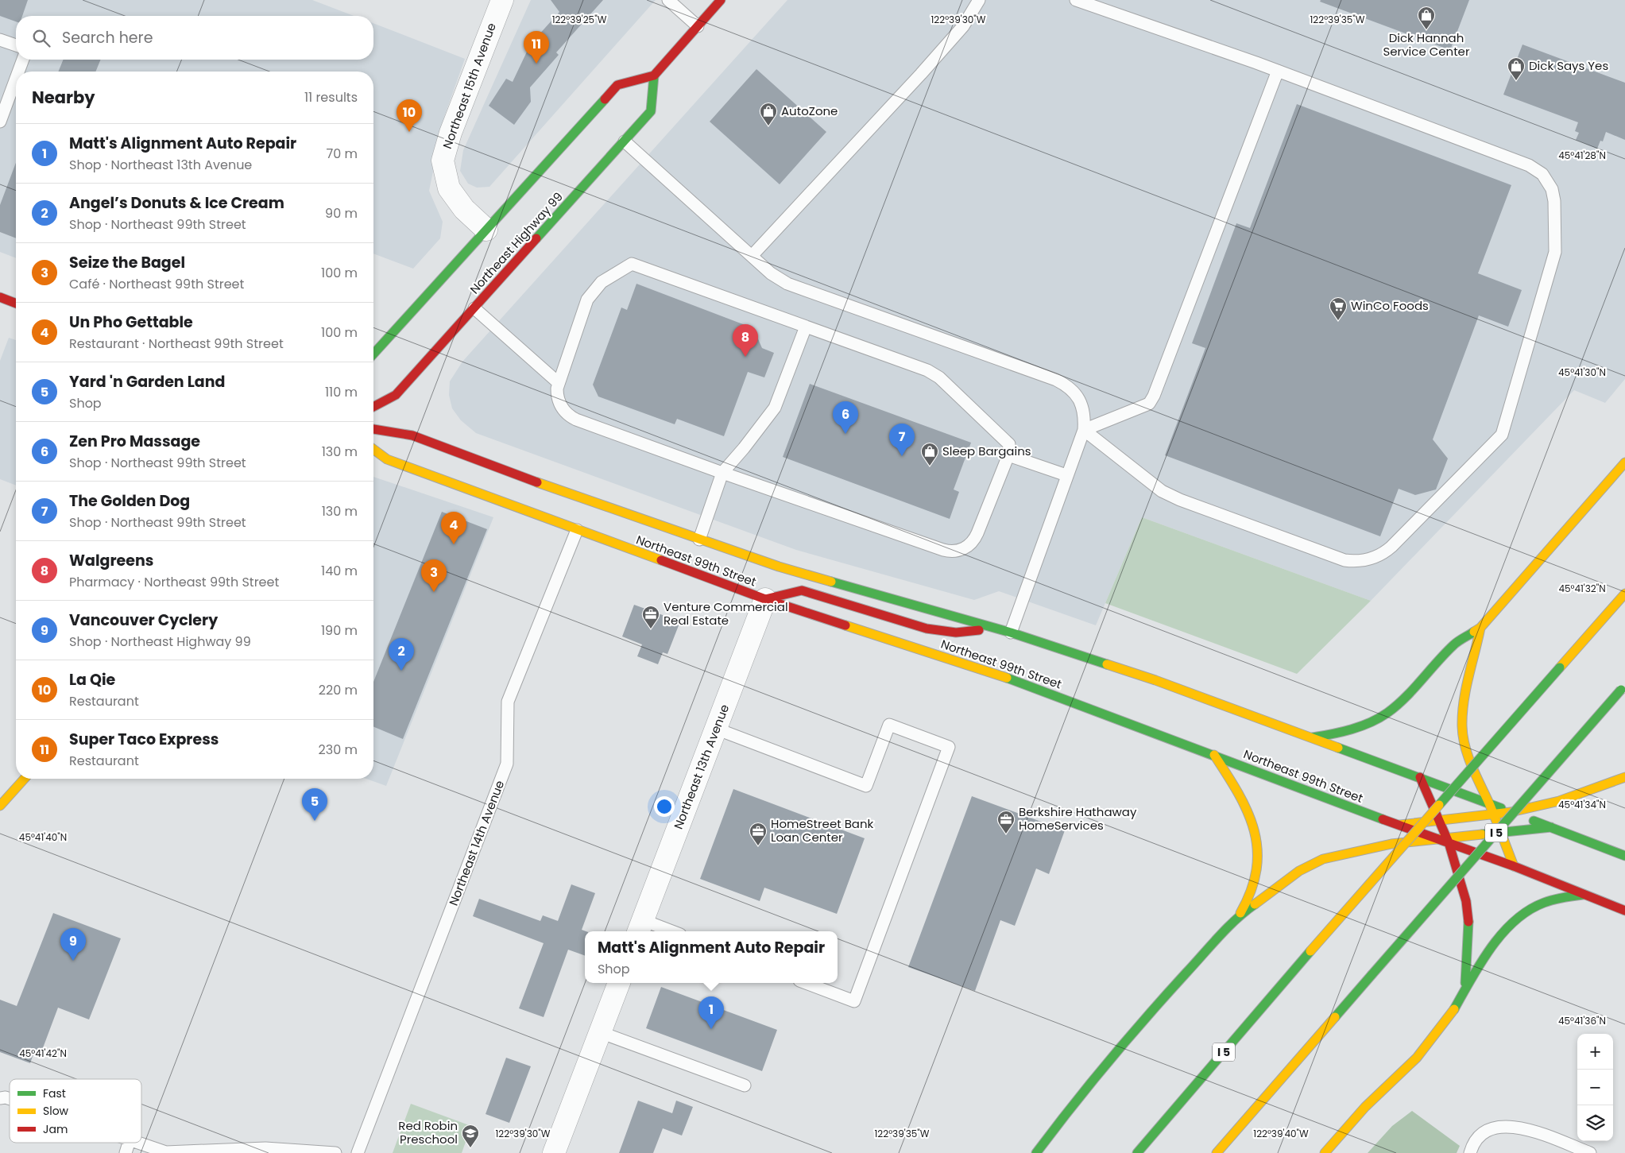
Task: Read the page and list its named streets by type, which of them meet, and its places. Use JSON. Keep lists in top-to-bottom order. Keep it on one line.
{"streets":{"main road":["Northeast Highway 99","Northeast 99th Street","I 5"],"street":["Northeast 15th Avenue","Northeast 13th Avenue"],"lane":["Northeast 14th Avenue"]},"crossings":[["Northeast 99th Street","Northeast 13th Avenue"],["Northeast 99th Street","Northeast 14th Avenue"]],"places":{"shop":["Dick Hannah Service Center","Dick Says Yes","AutoZone","Sleep Bargains"],"supermarket":["WinCo Foods"],"office":["Venture Commercial Real Estate","Berkshire Hathaway HomeServices","HomeStreet Bank Loan Center"],"school or university":["Red Robin Preschool"]},"legend":["Fast","Slow","Jam"],"page":{"search":"Search here","pins":["11","10","8","6","7","4","3","2","5","9","1"],"heading":["Nearby","11 results"],"list":[{"mark":"1","name":"Matt's Alignment Auto Repair","note":"Shop · Northeast 13th Avenue","value":"70 m"},{"mark":"2","name":"Angel’s Donuts & Ice Cream","note":"Shop · Northeast 99th Street","value":"90 m"},{"mark":"3","name":"Seize the Bagel","note":"Café · Northeast 99th Street","value":"100 m"},{"mark":"4","name":"Un Pho Gettable","note":"Restaurant · Northeast 99th Street","value":"100 m"},{"mark":"5","name":"Yard 'n Garden Land","note":"Shop","value":"110 m"},{"mark":"6","name":"Zen Pro Massage","note":"Shop · Northeast 99th Street","value":"130 m"},{"mark":"7","name":"The Golden Dog","note":"Shop · Northeast 99th Street","value":"130 m"},{"mark":"8","name":"Walgreens","note":"Pharmacy · Northeast 99th Street","value":"140 m"},{"mark":"9","name":"Vancouver Cyclery","note":"Shop · Northeast Highway 99","value":"190 m"},{"mark":"10","name":"La Qie","note":"Restaurant","value":"220 m"},{"mark":"11","name":"Super Taco Express","note":"Restaurant","value":"230 m"}],"popup":["Matt's Alignment Auto Repair","Shop"],"map_buttons":["+","−"]},"coordinates":["122°39'35\"W","122°39'25\"W","122°39'30\"W","45°41'28\"N","45°41'30\"N","45°41'32\"N","45°41'34\"N","45°41'40\"N","45°41'36\"N","45°41'42\"N","122°39'40\"W"]}
